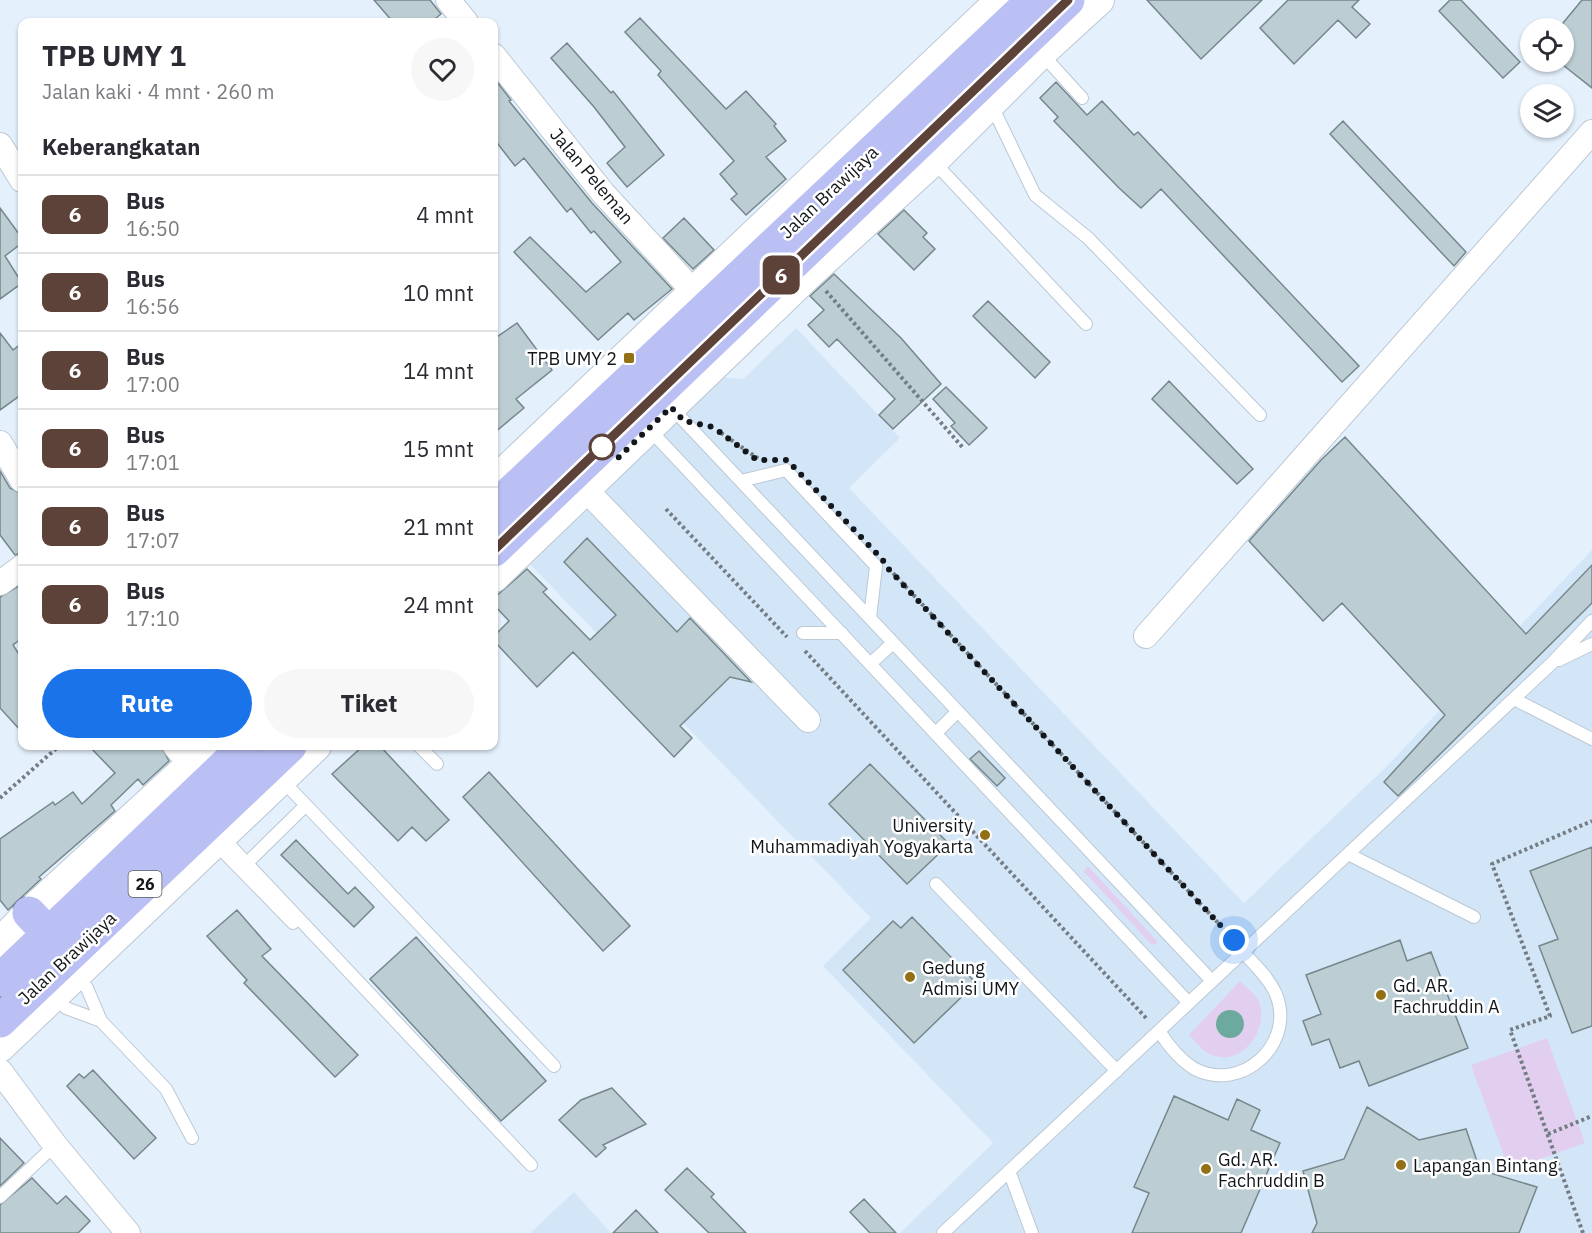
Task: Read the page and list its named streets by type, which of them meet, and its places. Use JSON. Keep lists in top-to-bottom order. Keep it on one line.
{"streets":{"highway":["Jalan Brawijaya","26"],"street":["Jalan Peleman"]},"places":{"transit":["TPB UMY 2"],"other":["University Muhammadiyah Yogyakarta","Gedung Admisi UMY","Gd. AR. Fachruddin A","Lapangan Bintang","Gd. AR. Fachruddin B"]},"lines":["bus line 6"],"page":{"on_map":"6","heading":[["TPB UMY 1","Jalan kaki · 4 mnt · 260 m"],"Keberangkatan"],"list":[{"mark":"6","name":"Bus","note":"16:50","value":"4 mnt"},{"mark":"6","name":"Bus","note":"16:56","value":"10 mnt"},{"mark":"6","name":"Bus","note":"17:00","value":"14 mnt"},{"mark":"6","name":"Bus","note":"17:01","value":"15 mnt"},{"mark":"6","name":"Bus","note":"17:07","value":"21 mnt"},{"mark":"6","name":"Bus","note":"17:10","value":"24 mnt"}],"buttons":["Rute","Tiket"]}}
